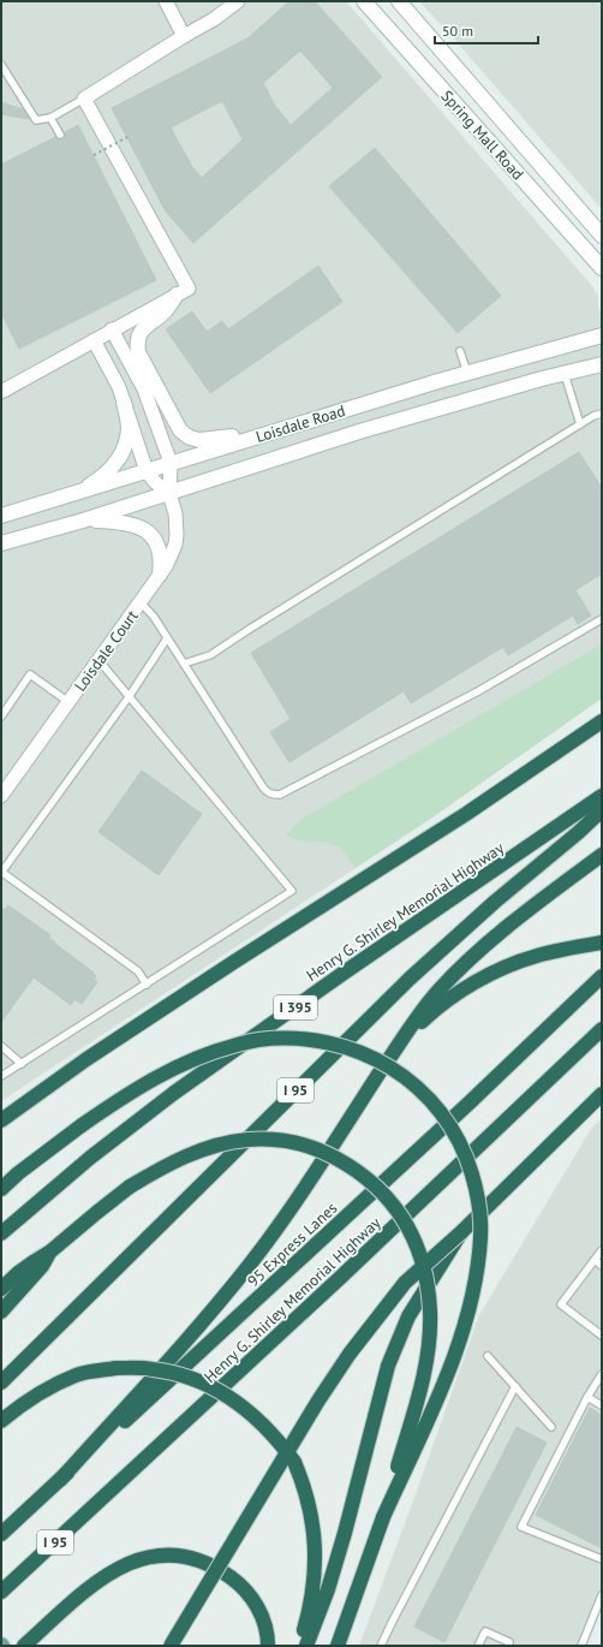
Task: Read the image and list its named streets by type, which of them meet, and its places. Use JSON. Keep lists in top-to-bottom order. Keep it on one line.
{"streets":{"highway":["Henry G. Shirley Memorial Highway","I 395","I 95","95 Express Lanes"],"main road":["Spring Mall Road","Loisdale Road"],"street":["Loisdale Court"]},"crossings":[["Loisdale Road","Loisdale Court"]],"scale_bar":"50 m"}
